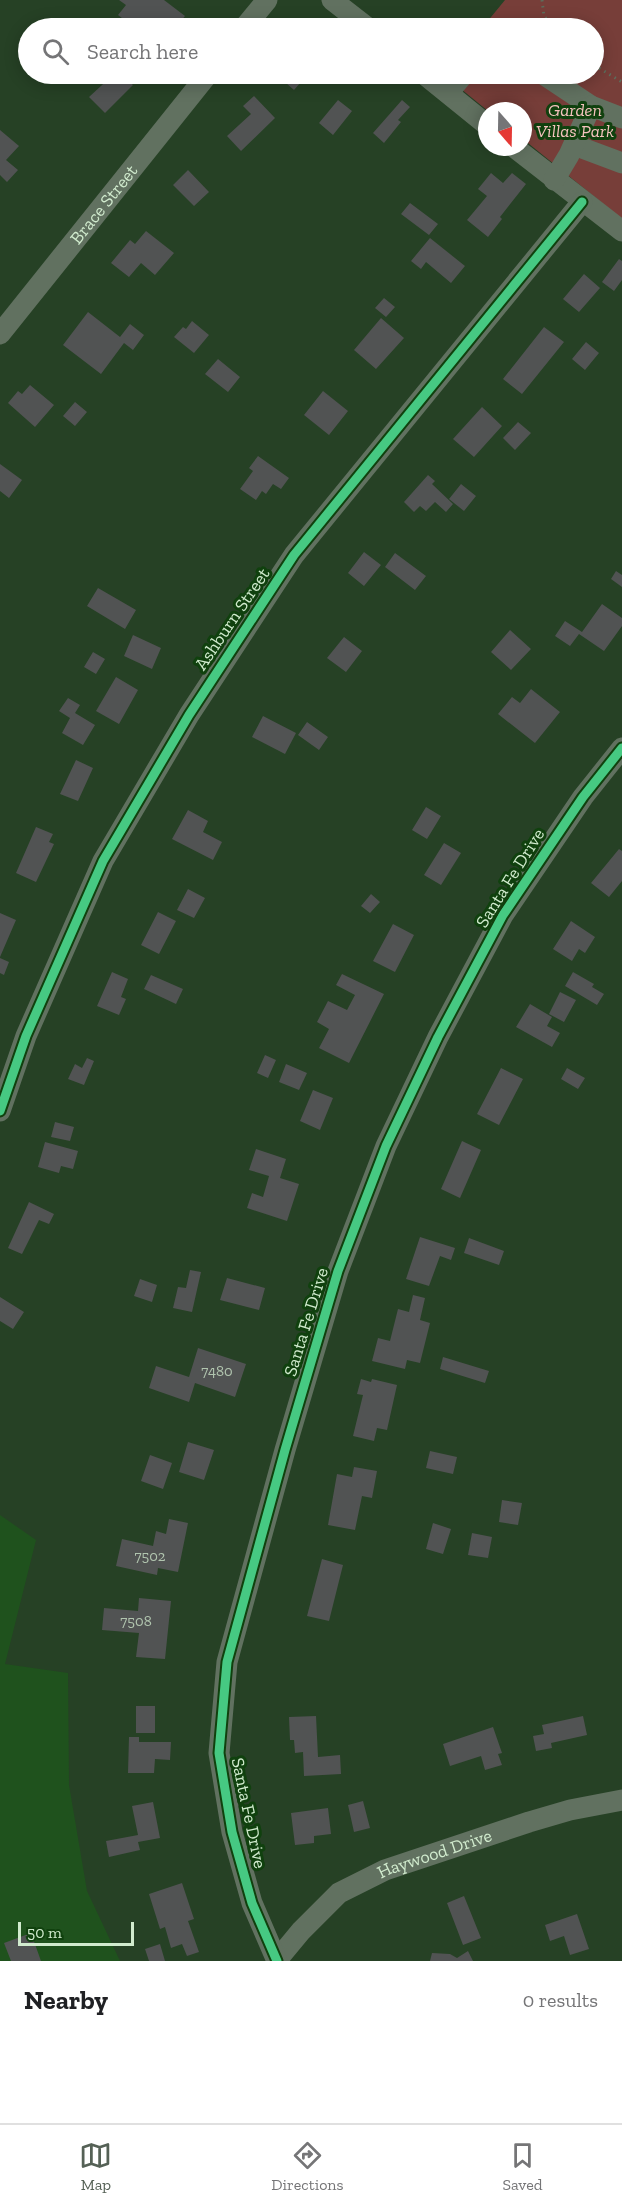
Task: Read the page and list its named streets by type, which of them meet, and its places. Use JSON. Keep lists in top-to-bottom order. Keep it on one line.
{"streets":{"street":["Brace Street","Ashburn Street","Santa Fe Drive","Haywood Drive"]},"crossings":[["Santa Fe Drive","Haywood Drive"]],"parks":["Garden Villas Park"],"house_numbers":["7480","7502","7508"],"scale_bar":"50 m","north":"bottom","page":{"search":"Search here","scale":"50 m","heading":["Nearby","0 results"],"nav":["Map","Directions","Saved"]}}
